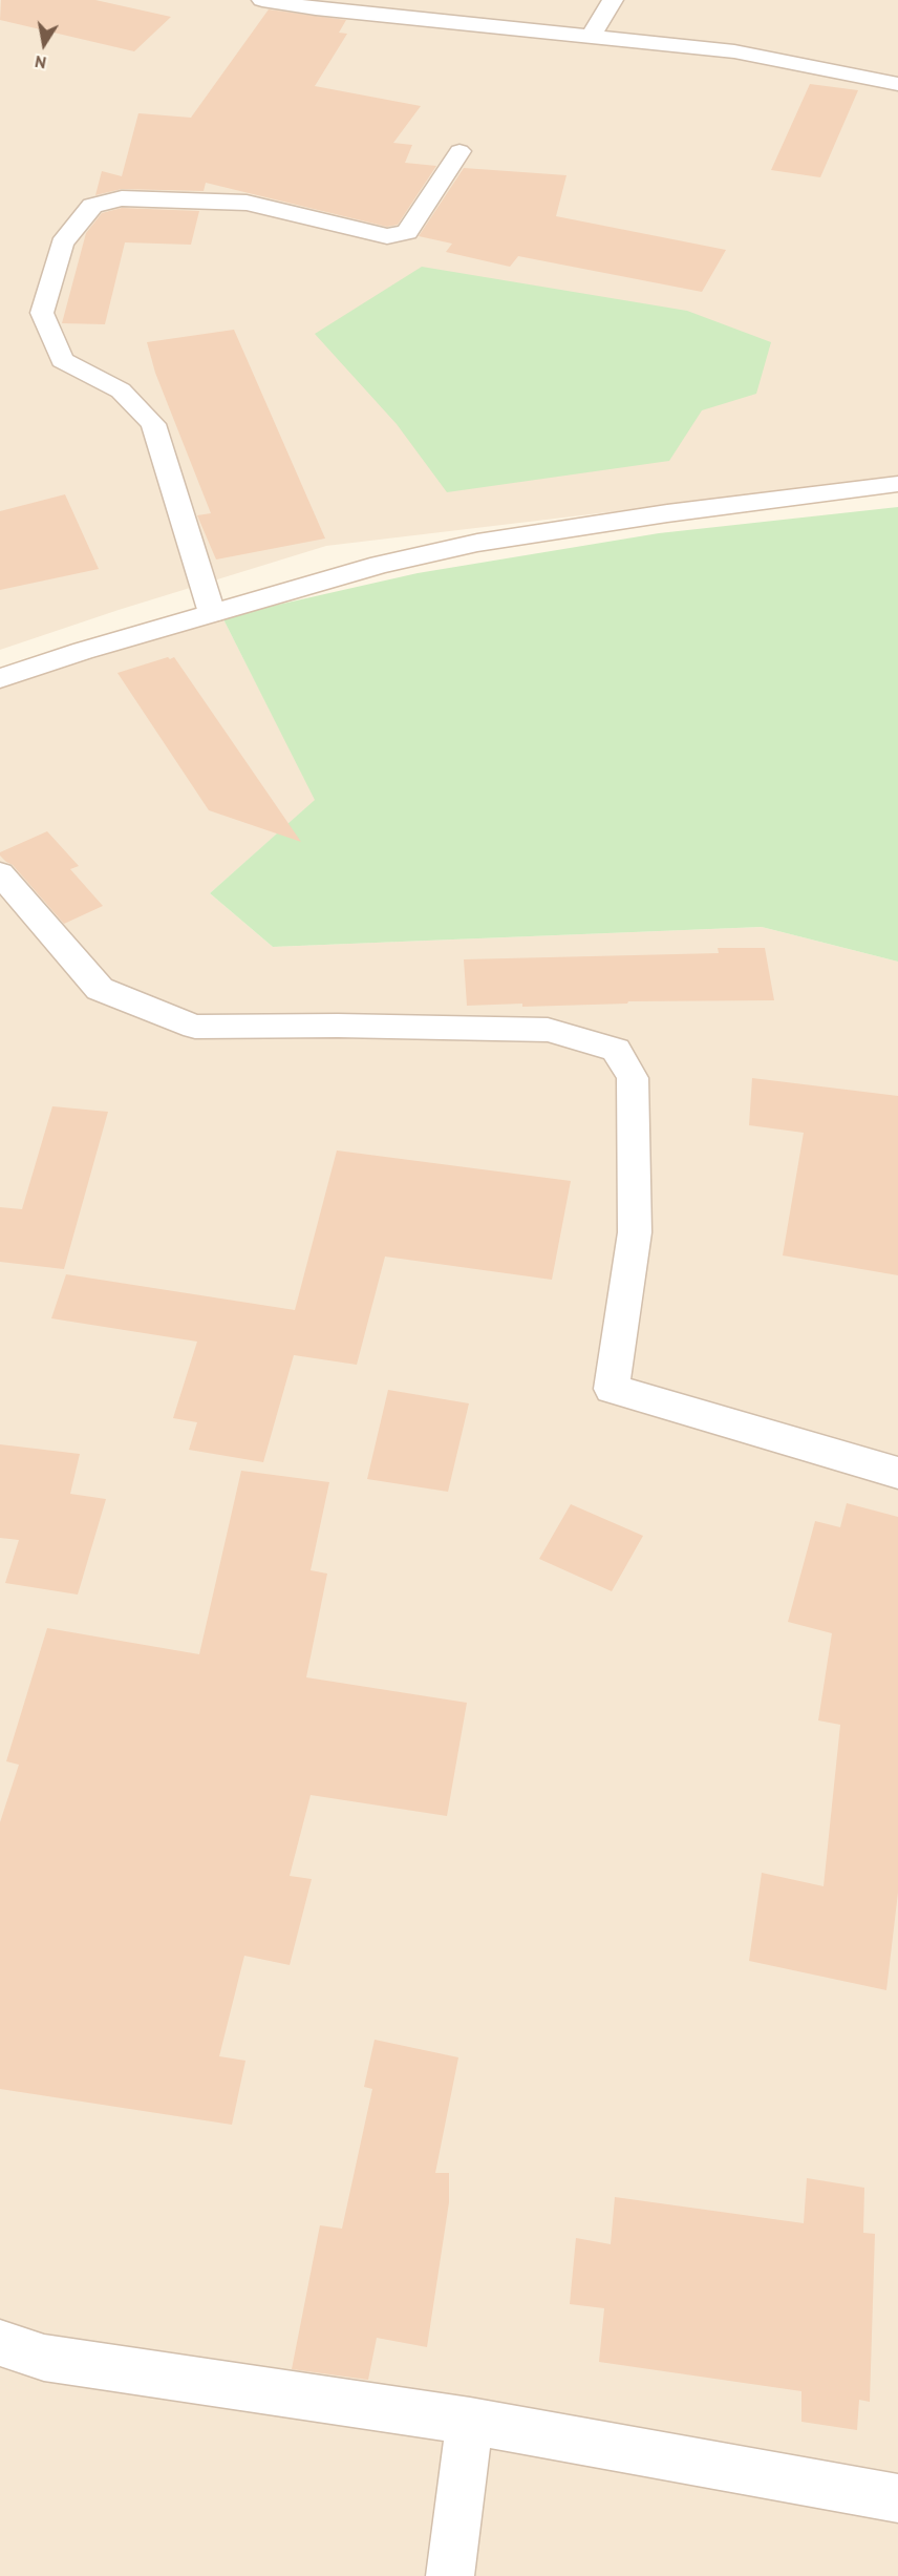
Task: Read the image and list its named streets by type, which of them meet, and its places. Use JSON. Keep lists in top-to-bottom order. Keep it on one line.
{"north":"bottom"}
